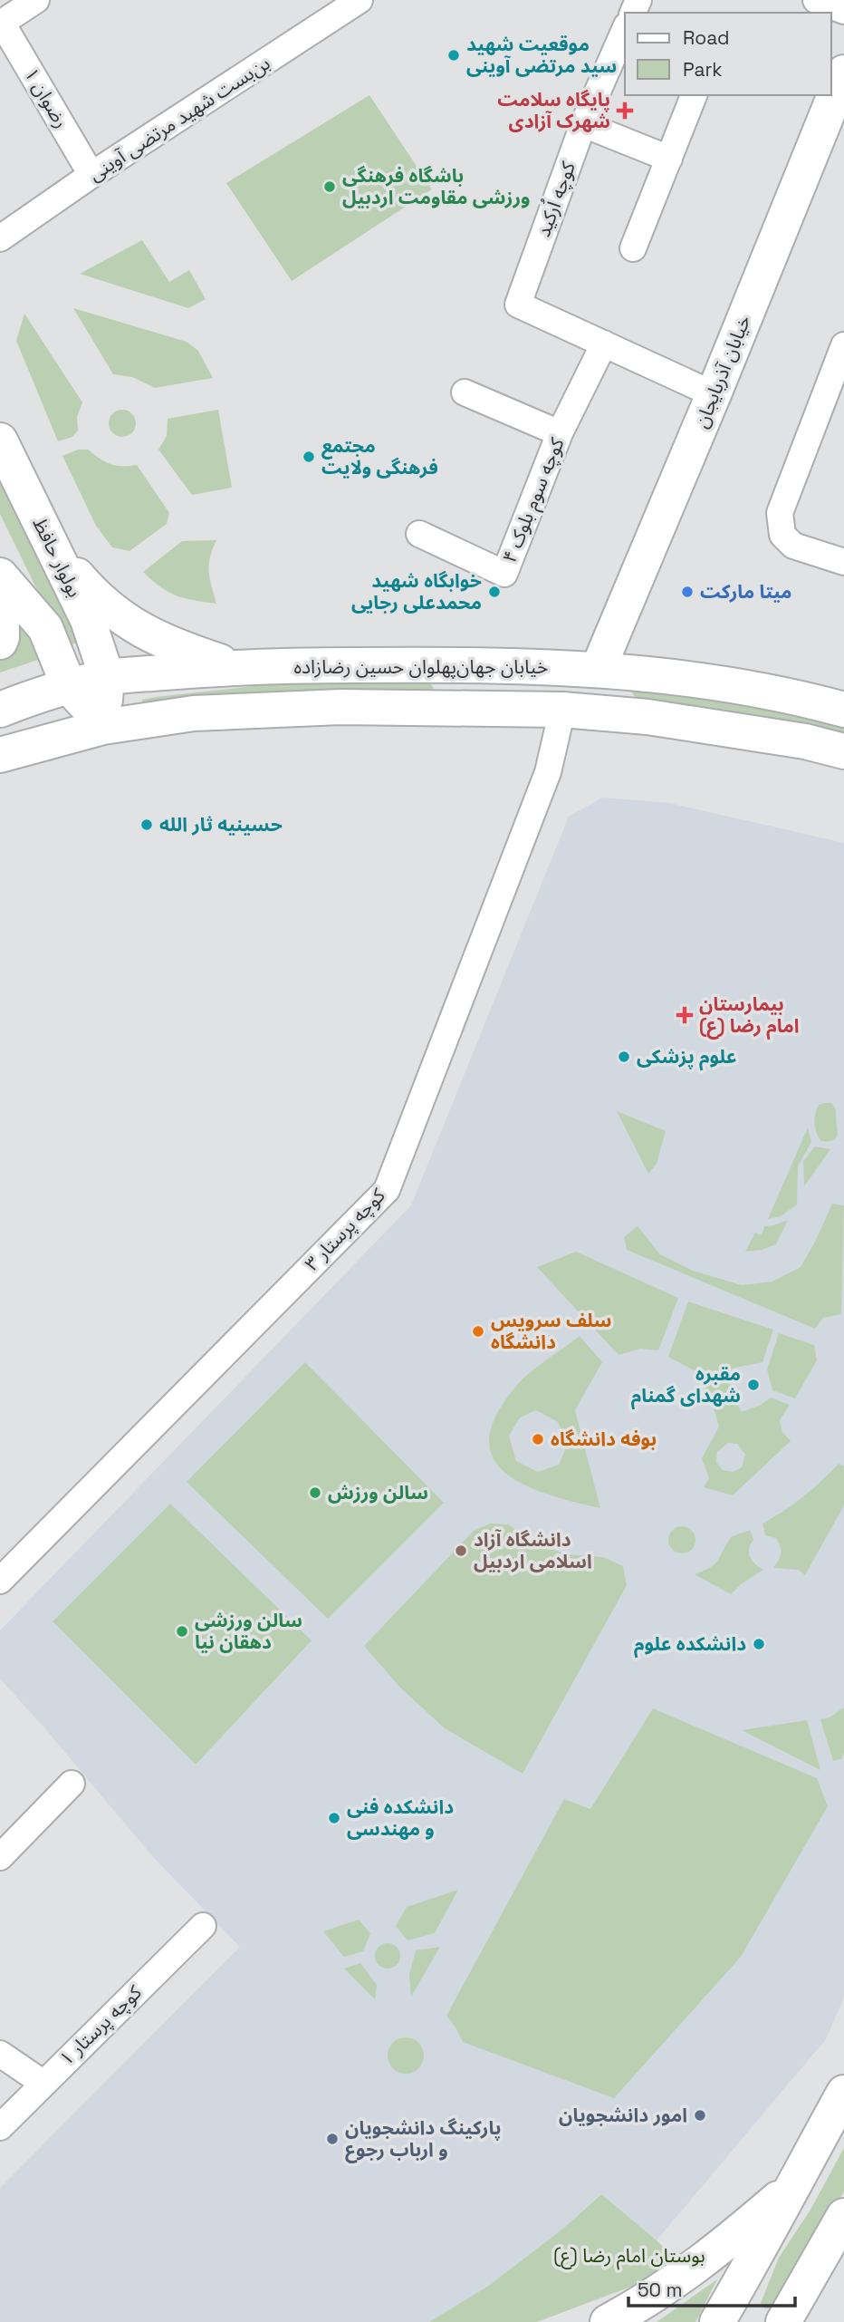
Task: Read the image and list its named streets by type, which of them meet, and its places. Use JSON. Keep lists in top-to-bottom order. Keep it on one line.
{"streets":{"main road":["خیابان آذربایجان","بولوار حافظ","خیابان جهان‌پهلوان حسین رضا‌زاده"],"street":["رضوان ۱","بن‌بست شهید مرتضی آوینی","کوچه اُرکید","کوچه سوم بلوک ۴","کوچه پرستار ۳","کوچه پرستار ۱"]},"crossings":[["رضوان ۱","بن‌بست شهید مرتضی آوینی"],["کوچه اُرکید","کوچه سوم بلوک ۴"],["خیابان آذربایجان","خیابان جهان‌پهلوان حسین رضا‌زاده"],["بولوار حافظ","خیابان جهان‌پهلوان حسین رضا‌زاده"],["خیابان جهان‌پهلوان حسین رضا‌زاده","کوچه پرستار ۳"]],"parks":["بوستان امام رضا (ع)"],"places":{"other":["موقعیت شهید سید مرتضی آوینی","باشگاه فرهنگی ورزشی مقاومت اردبیل","مجتمع فرهنگی ولایت","خوابگاه شهید محمدعلی رجایی","میتا مارکت","حسینیه ثار الله","علوم پزشکی","سلف سرویس دانشگاه","مقبره شهدای گمنام","بوفه دانشگاه","سالن ورزش","دانشگاه آزاد اسلامی اردبیل","سالن ورزشی دهقان نیا","دانشکده علوم","دانشکده فنی و مهندسی","امور دانشجویان","پارکینگ دانشجویان و ارباب رجوع"],"health":["پایگاه سلامت شهرک آزادی","بیمارستان امام رضا (ع)"]},"legend":["Road","Park"],"scale_bar":"50 m"}
